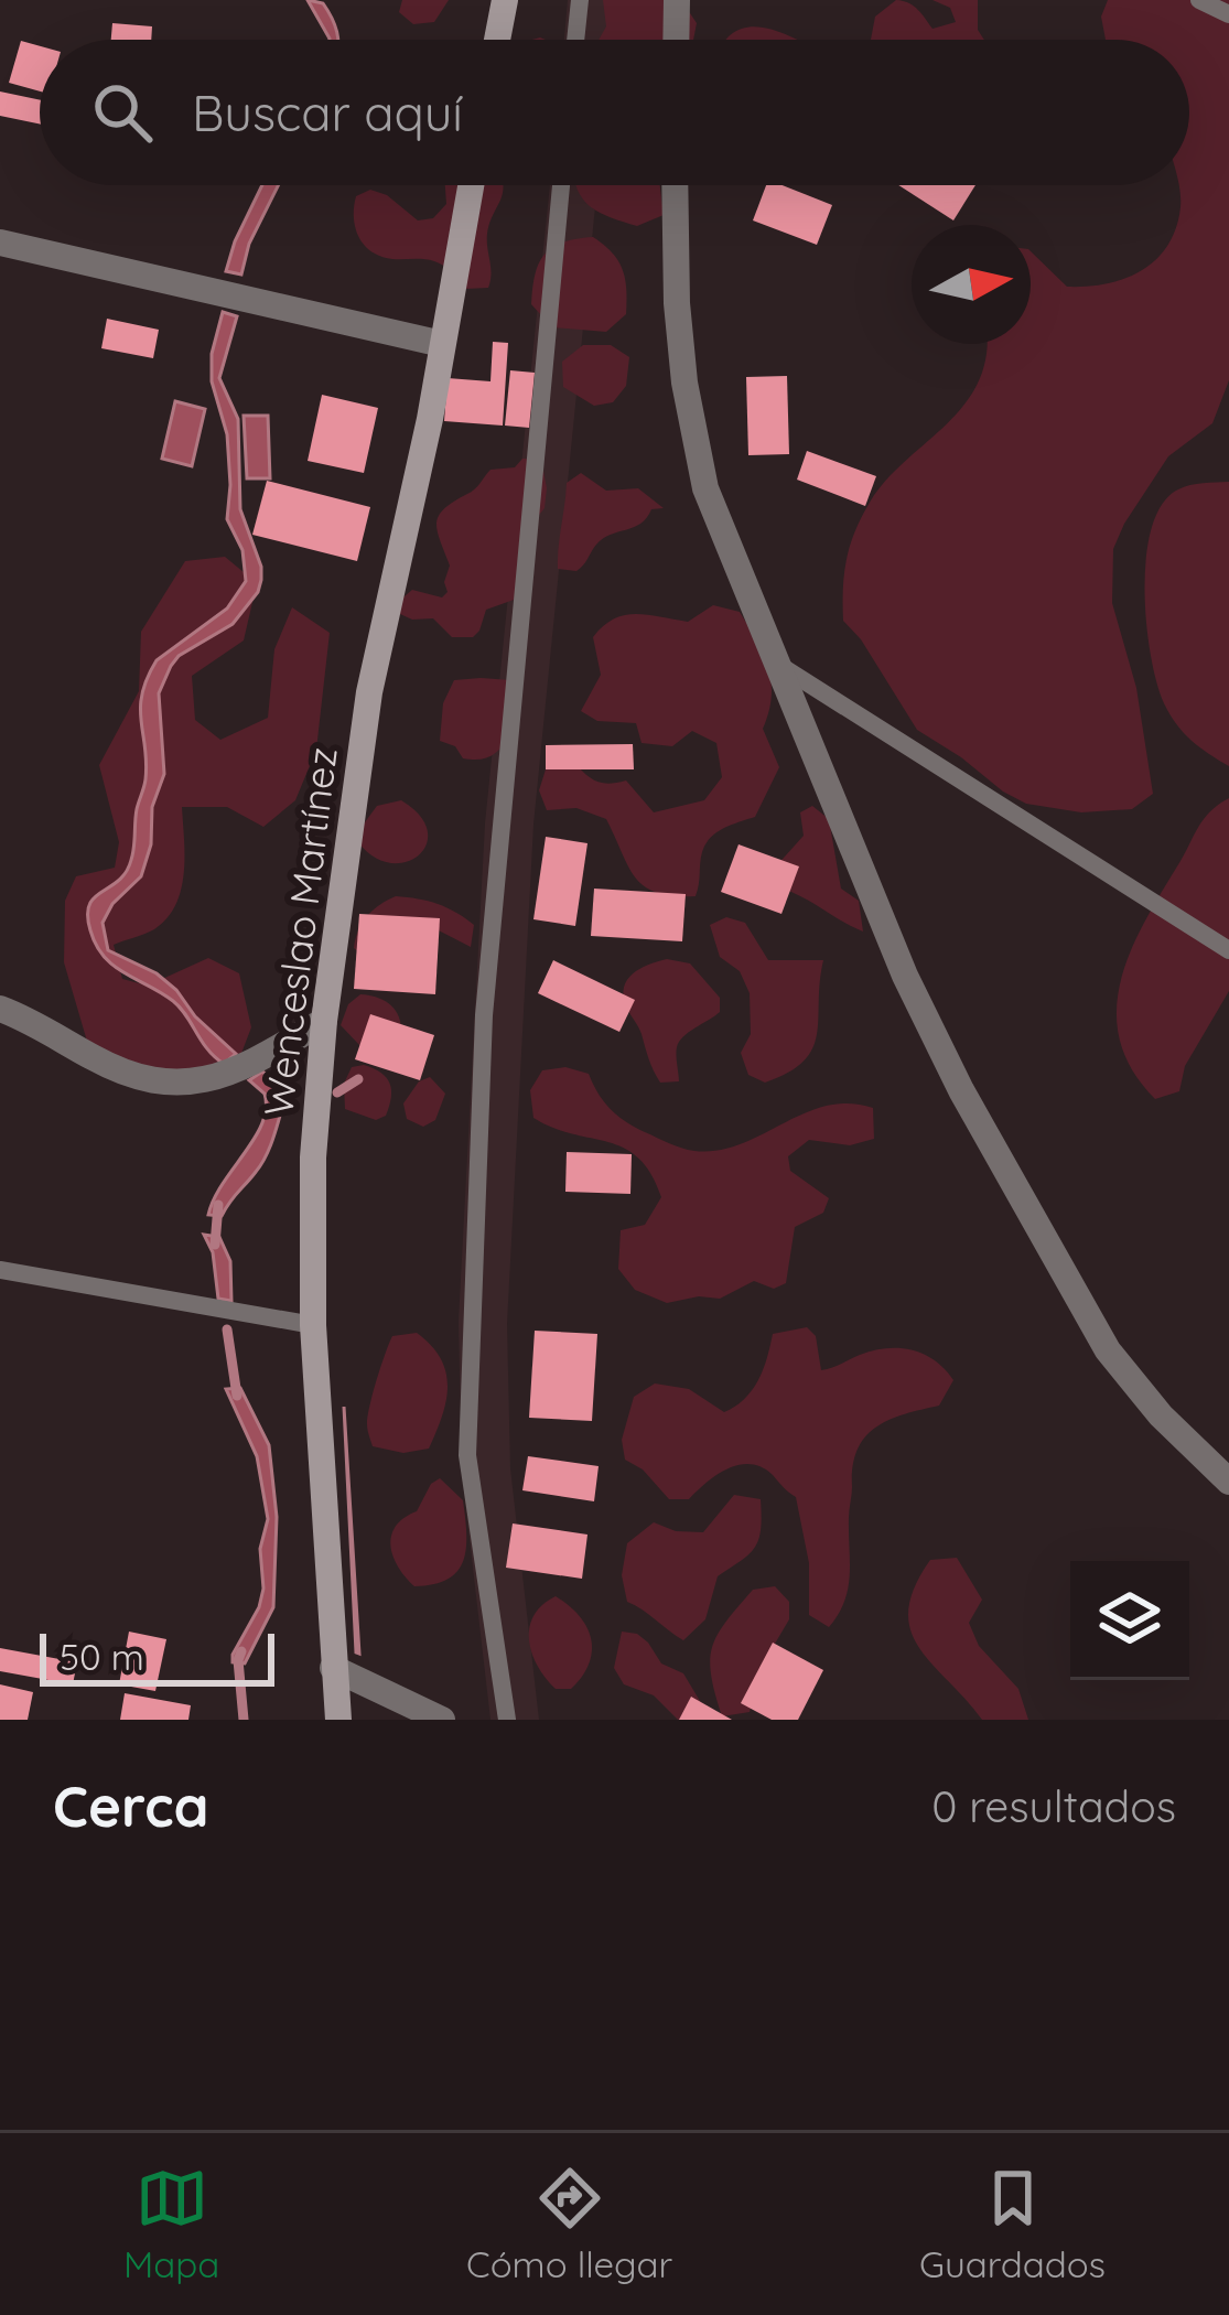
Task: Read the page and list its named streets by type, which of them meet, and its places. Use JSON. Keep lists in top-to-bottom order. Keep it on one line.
{"streets":{"main road":["Wenceslao Martínez"]},"scale_bar":"50 m","north":"right","page":{"search":"Buscar aquí","scale":"50 m","heading":["Cerca","0 resultados"],"nav":["Mapa","Cómo llegar","Guardados"]}}
